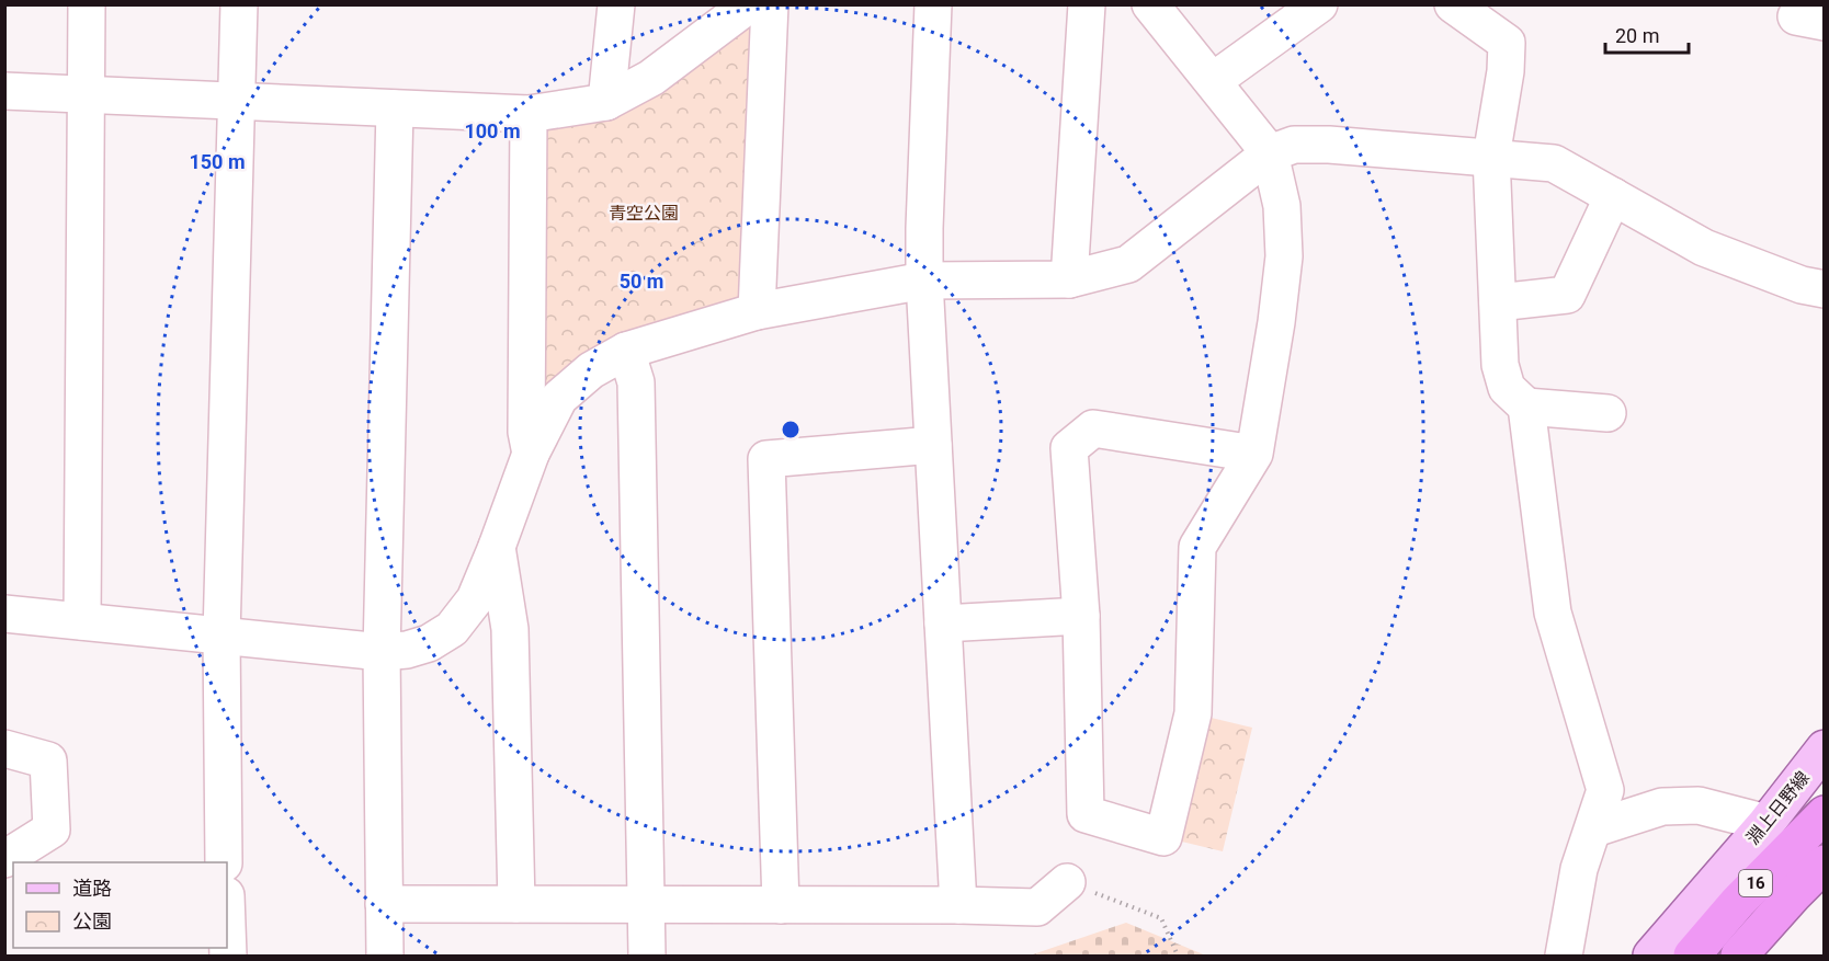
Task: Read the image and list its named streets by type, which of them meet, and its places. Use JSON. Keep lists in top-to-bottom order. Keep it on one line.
{"streets":{"highway":["16"],"main road":["淵上日野線"]},"parks":["青空公園"],"legend":["道路","公園"],"scale_bar":"20 m","rings":["100 m","150 m","50 m"]}
